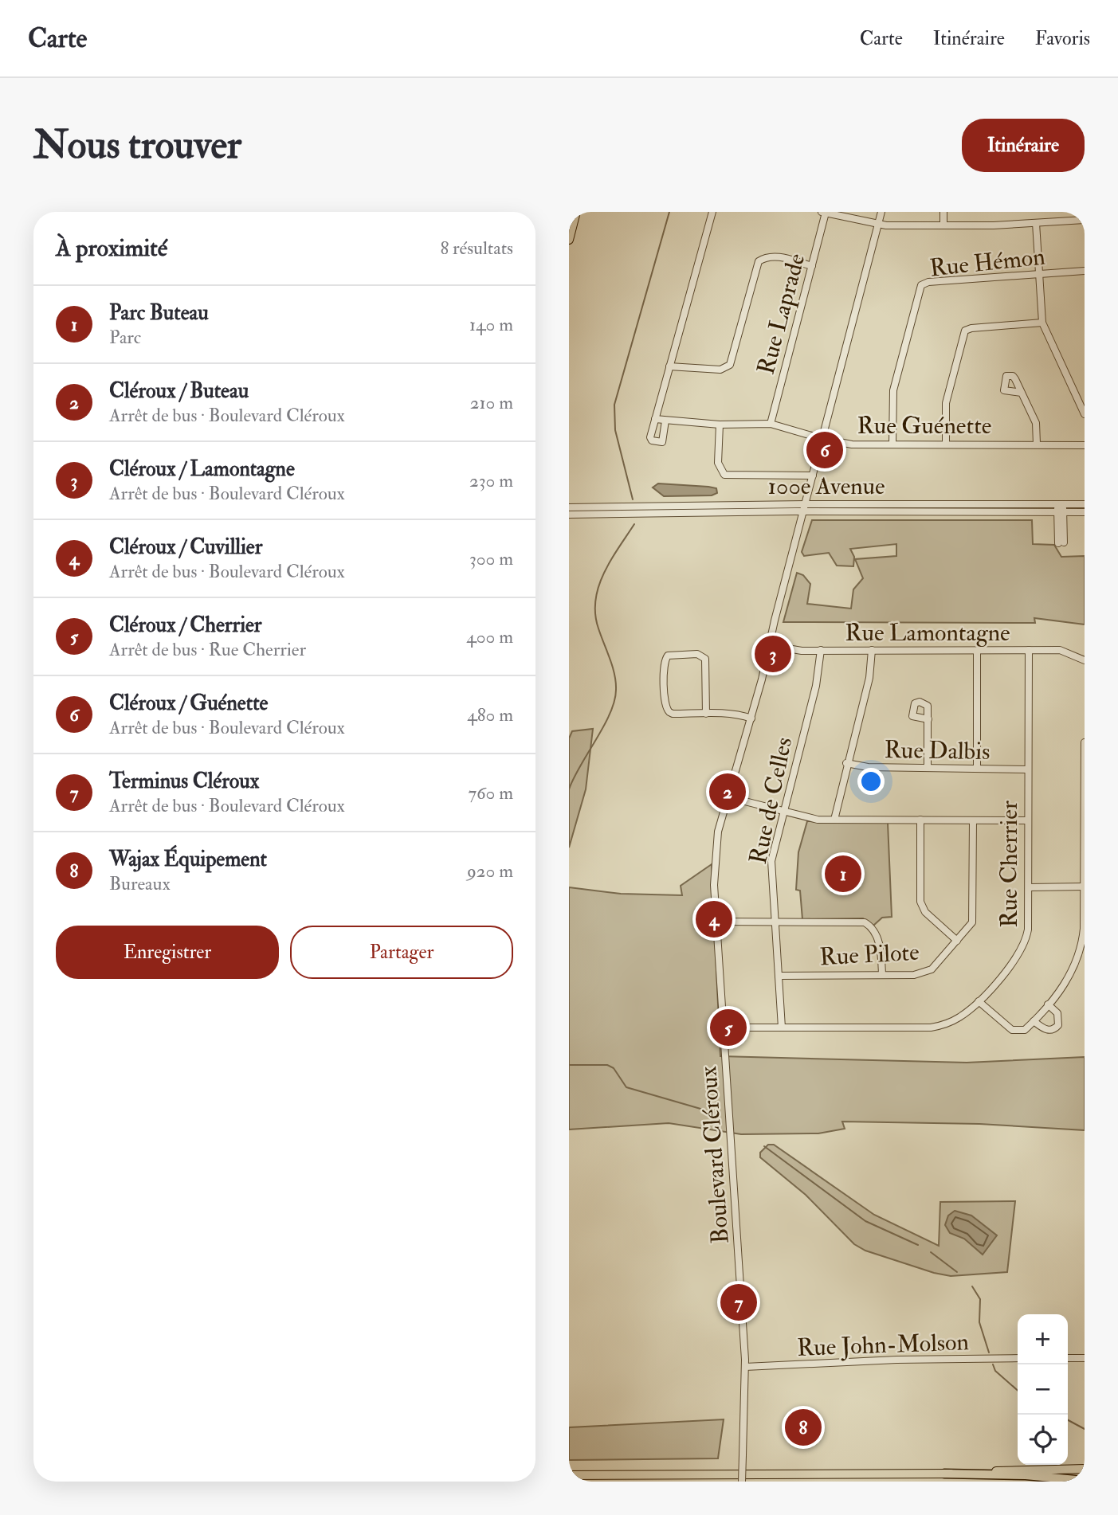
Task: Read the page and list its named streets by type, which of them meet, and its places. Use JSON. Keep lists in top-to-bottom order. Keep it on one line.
{"streets":{"street":["Rue Hémon","Rue Laprade","Rue Guénette","100e Avenue","Rue Lamontagne","Rue Dalbis","Rue de Celles","Rue Cherrier","Rue Pilote","Boulevard Cléroux","Rue John-Molson"]},"crossings":[["Rue Hémon","Rue Guénette"],["Rue Laprade","Rue Guénette"],["Rue Guénette","Boulevard Cléroux"],["100e Avenue","Boulevard Cléroux"],["Rue Lamontagne","Rue de Celles"],["Rue Lamontagne","Rue Cherrier"],["Rue Lamontagne","Boulevard Cléroux"],["Rue Dalbis","Rue Cherrier"],["Rue de Celles","Rue Cherrier"],["Rue de Celles","Rue Pilote"],["Rue Cherrier","Boulevard Cléroux"],["Boulevard Cléroux","Rue John-Molson"]],"page":{"header":"Carte","nav":["Carte","Itinéraire","Favoris"],"buttons":["Itinéraire",["Enregistrer","Partager"]],"title":"Nous trouver","heading":["À proximité","8 résultats"],"list":[{"mark":"1","name":"Parc Buteau","note":"Parc","value":"140 m"},{"mark":"2","name":"Cléroux / Buteau","note":"Arrêt de bus · Boulevard Cléroux","value":"210 m"},{"mark":"3","name":"Cléroux / Lamontagne","note":"Arrêt de bus · Boulevard Cléroux","value":"230 m"},{"mark":"4","name":"Cléroux / Cuvillier","note":"Arrêt de bus · Boulevard Cléroux","value":"300 m"},{"mark":"5","name":"Cléroux / Cherrier","note":"Arrêt de bus · Rue Cherrier","value":"400 m"},{"mark":"6","name":"Cléroux / Guénette","note":"Arrêt de bus · Boulevard Cléroux","value":"480 m"},{"mark":"7","name":"Terminus Cléroux","note":"Arrêt de bus · Boulevard Cléroux","value":"760 m"},{"mark":"8","name":"Wajax Équipement","note":"Bureaux","value":"920 m"}],"pins":["6","3","2","1","4","5","7","8"],"map_buttons":["+","−"]}}
